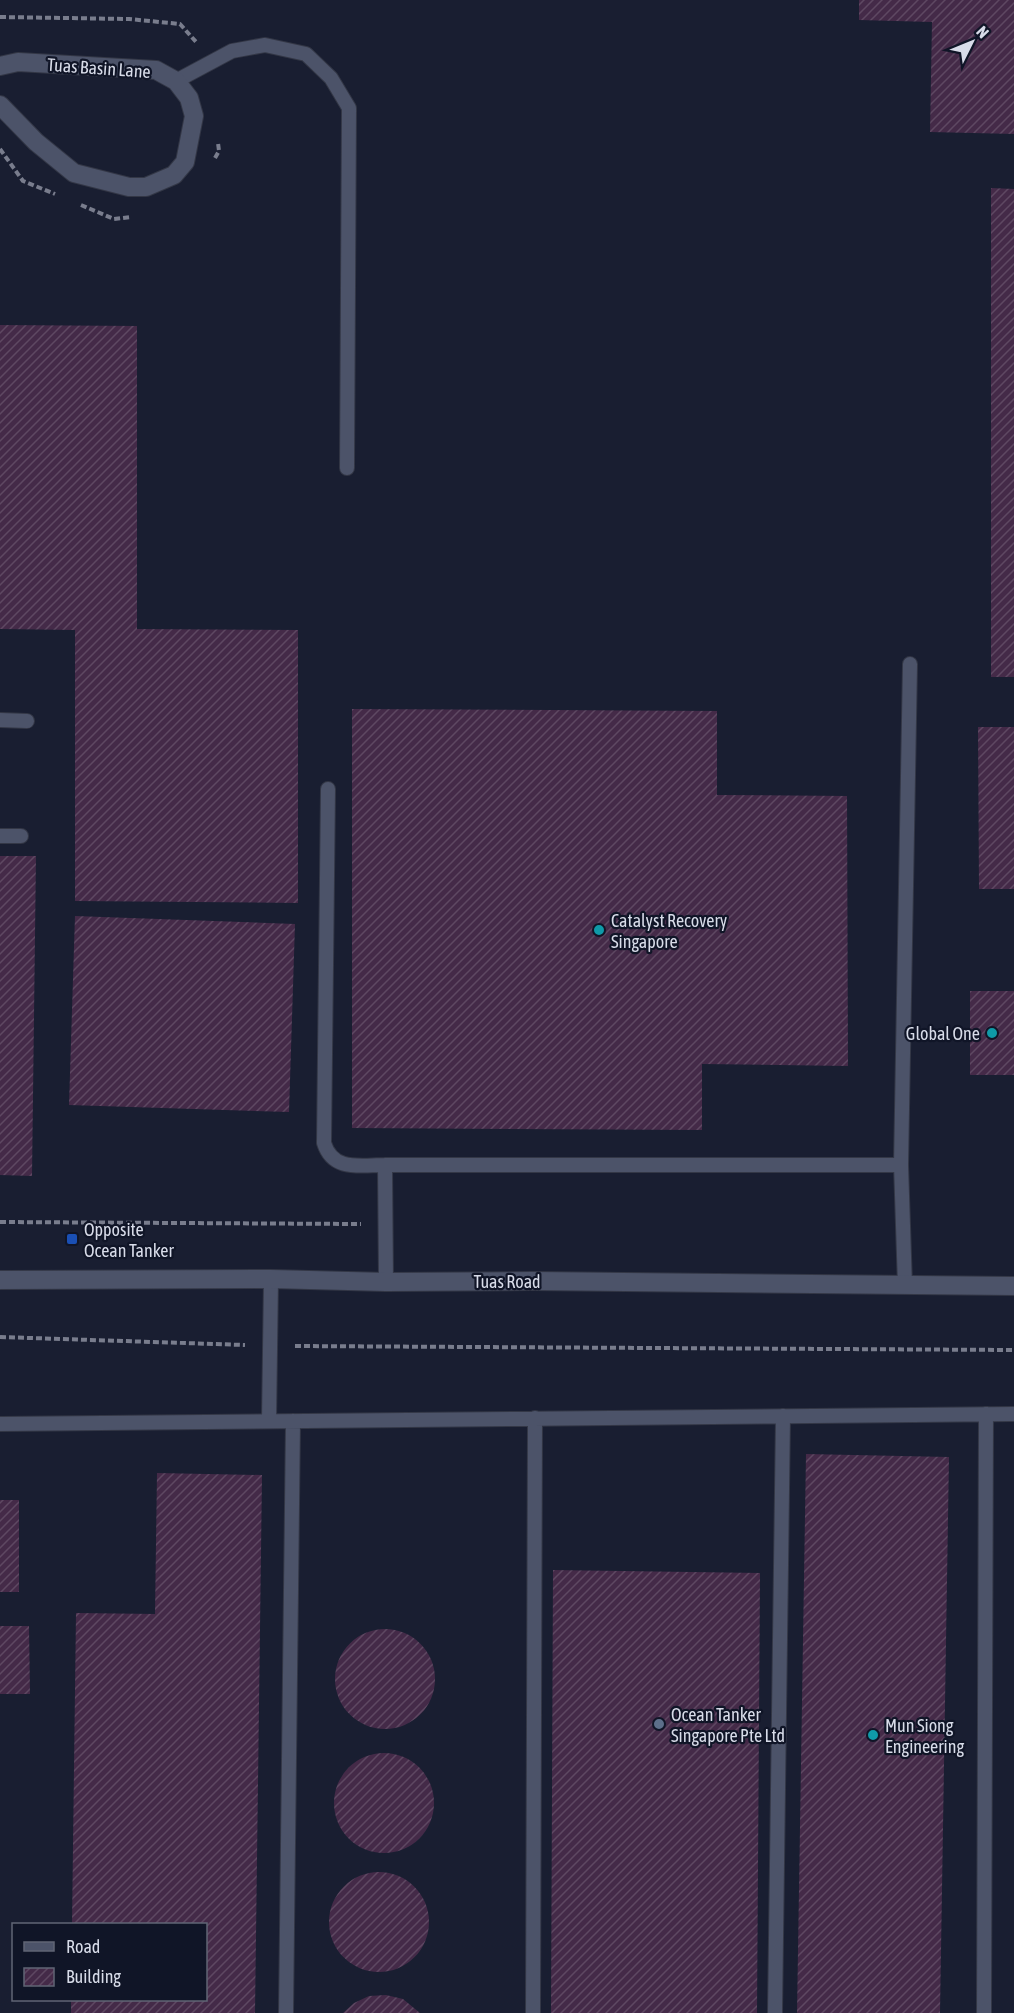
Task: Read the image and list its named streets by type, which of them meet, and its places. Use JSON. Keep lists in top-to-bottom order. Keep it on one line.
{"streets":{"street":["Tuas Basin Lane","Tuas Road"]},"places":{"other":["Catalyst Recovery Singapore","Global One","Ocean Tanker Singapore Pte Ltd","Mun Siong Engineering"],"transit":["Opposite Ocean Tanker"]},"legend":["Road","Building"],"north":"top right"}
